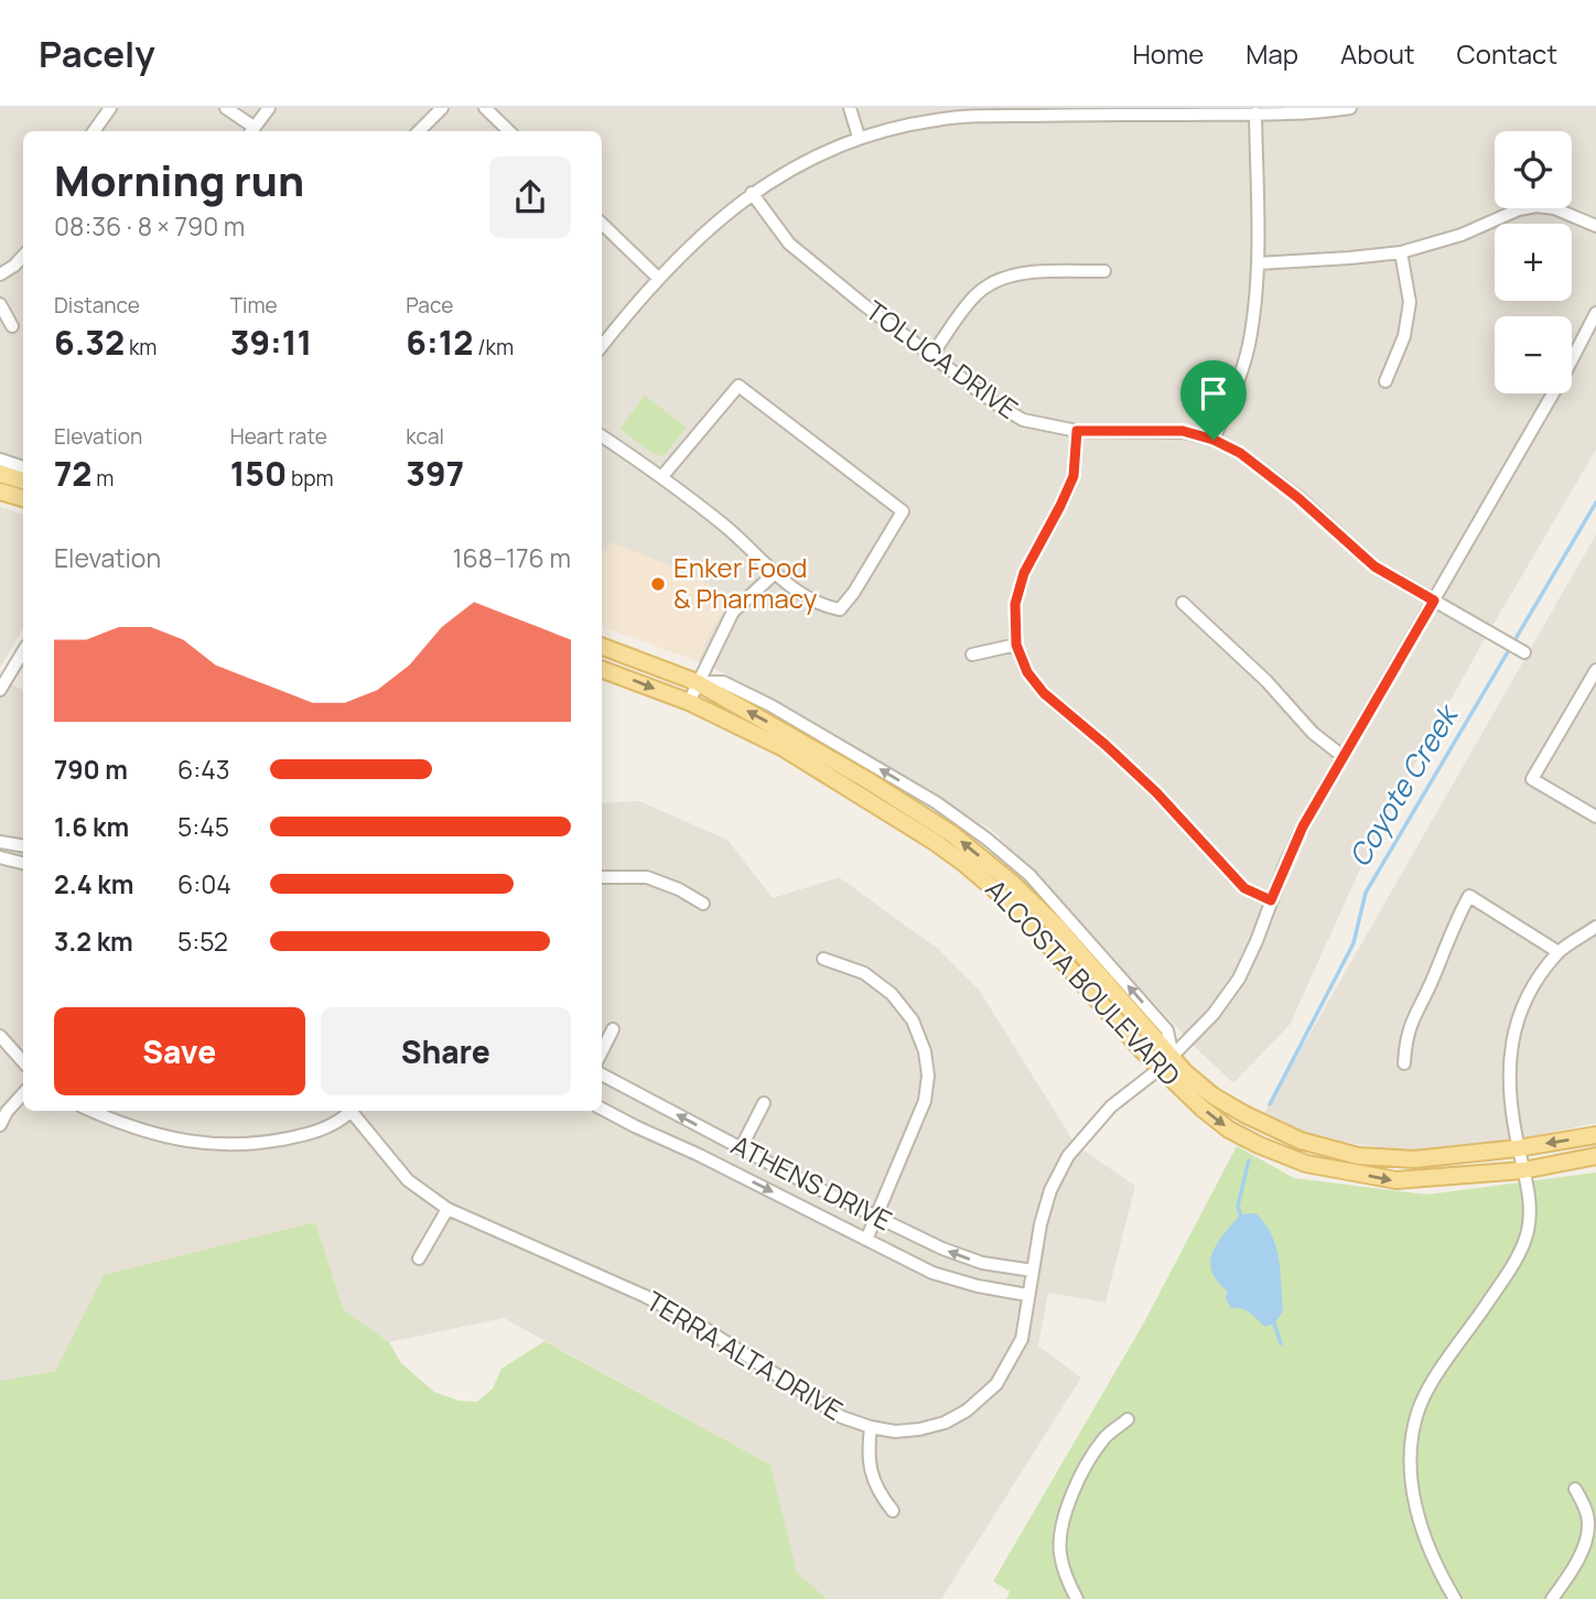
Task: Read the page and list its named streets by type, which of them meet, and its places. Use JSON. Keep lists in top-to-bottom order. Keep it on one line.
{"streets":{"main road":["ALCOSTA BOULEVARD"],"street":["TOLUCA DRIVE","ATHENS DRIVE","TERRA ALTA DRIVE"]},"crossings":[["TOLUCA DRIVE","TERRA ALTA DRIVE"],["ALCOSTA BOULEVARD","TERRA ALTA DRIVE"],["ATHENS DRIVE","TERRA ALTA DRIVE"]],"water":["Coyote Creek"],"places":["Enker Food & Pharmacy"],"page":{"header":"Pacely","nav":["Home","Map","About","Contact"],"map_buttons":["+","−"],"heading":["Morning run","08:36 · 8 × 790 m"],"stats":[["Distance","6.32 km"],["Time","39:11"],["Pace","6:12 /km"],["Elevation","72 m"],["Heart rate","150 bpm"],["kcal","397"]],"chart":["Elevation","168–176 m"],"list":[{"name":"790 m","note":"6:43"},{"name":"1.6 km","note":"5:45"},{"name":"2.4 km","note":"6:04"},{"name":"3.2 km","note":"5:52"}],"buttons":["Save","Share"]}}
